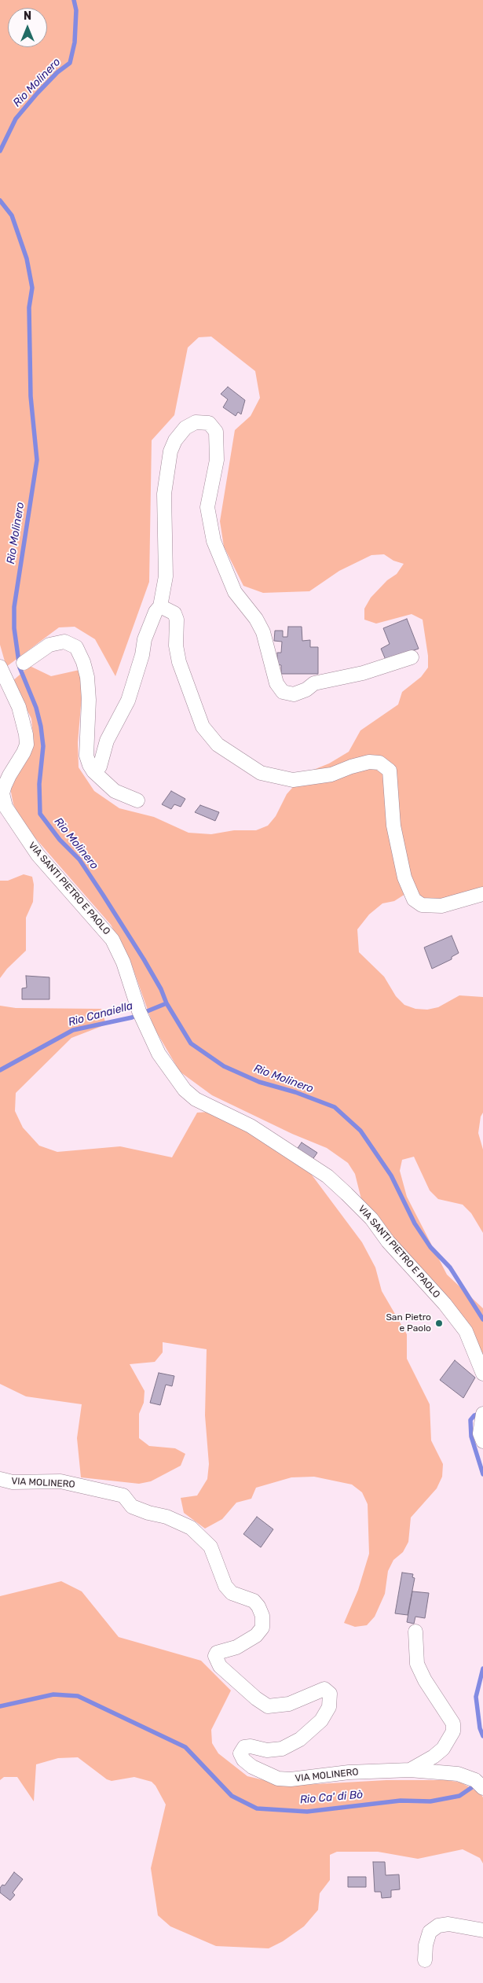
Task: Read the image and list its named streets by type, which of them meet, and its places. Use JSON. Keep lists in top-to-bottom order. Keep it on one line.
{"streets":{"street":["VIA SANTI PIETRO E PAOLO","VIA MOLINERO"]},"water":["Rio Molinero","Rio Canaiella","Rio Ca' di Bò"],"places":["San Pietro e Paolo"],"north":"top"}
